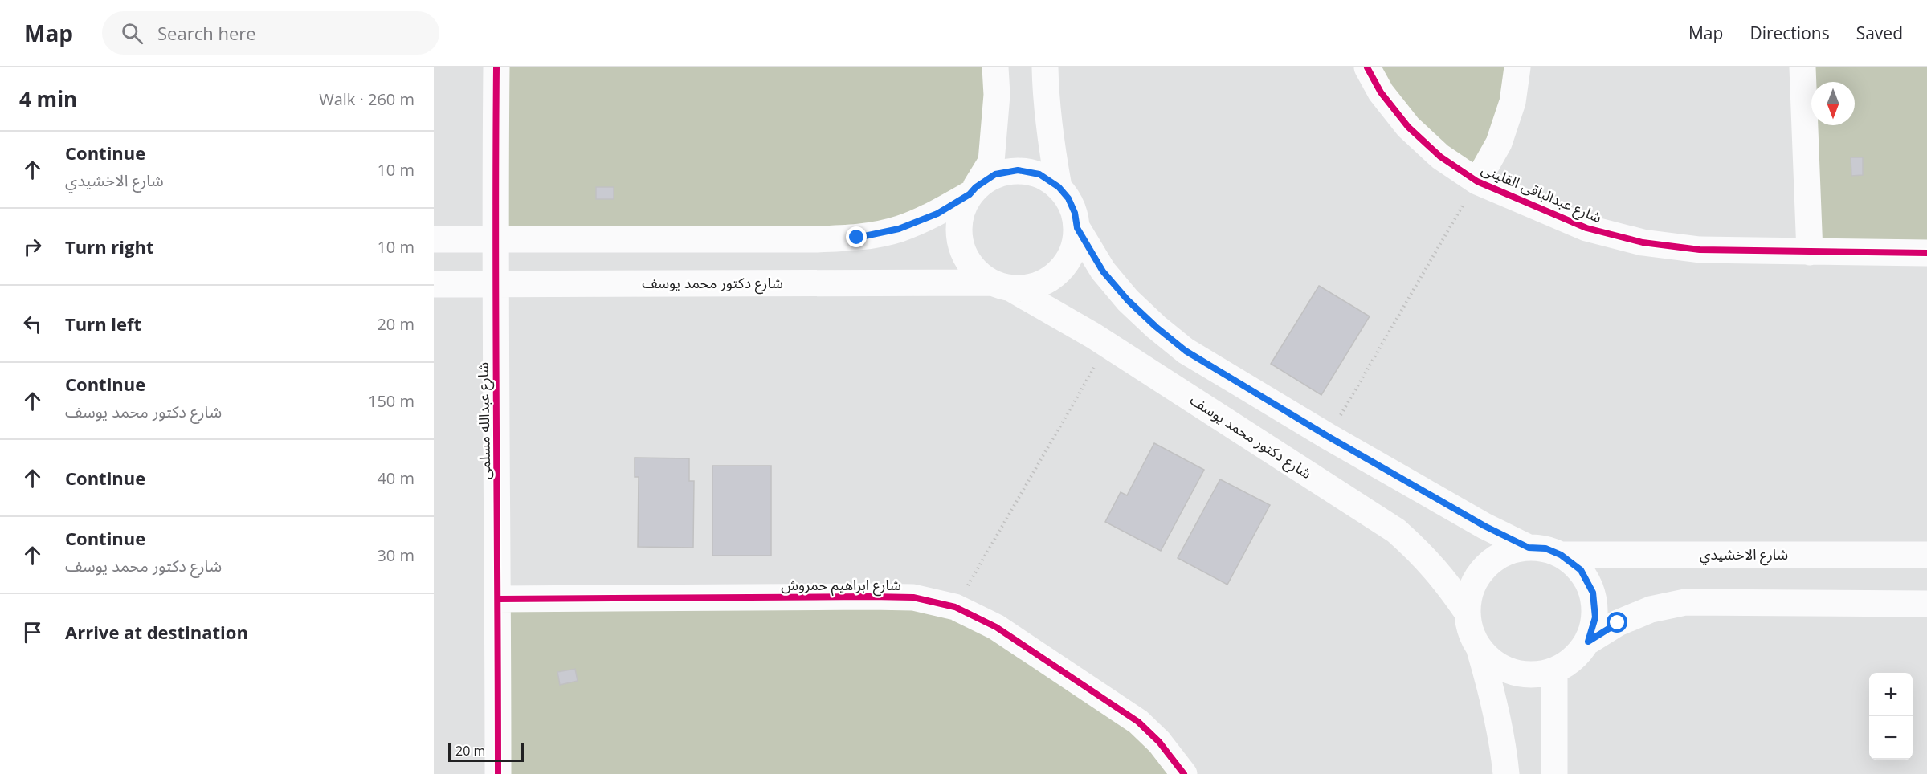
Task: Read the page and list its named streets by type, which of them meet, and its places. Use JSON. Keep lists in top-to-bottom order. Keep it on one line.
{"streets":{"street":["شارع عبدالباقى القلينى","شارع دكتور محمد يوسف","شارع عبدالله مسلمى","شارع الاخشيدي","شارع ابراهيم حمروش"]},"crossings":[["شارع دكتور محمد يوسف","شارع عبدالله مسلمى"],["شارع دكتور محمد يوسف","شارع الاخشيدي"],["شارع عبدالله مسلمى","شارع ابراهيم حمروش"]],"scale_bar":"20 m","north":"bottom","page":{"header":"Map","search":"Search here","nav":["Map","Directions","Saved"],"heading":["4 min","Walk · 260 m"],"list":[["Continue","شارع الاخشيدي","10 m"],["Turn right","10 m"],["Turn left","20 m"],["Continue","شارع دكتور محمد يوسف","150 m"],["Continue","40 m"],["Continue","شارع دكتور محمد يوسف","30 m"],"Arrive at destination"],"map_buttons":["+","−"],"scale":"20 m"}}
